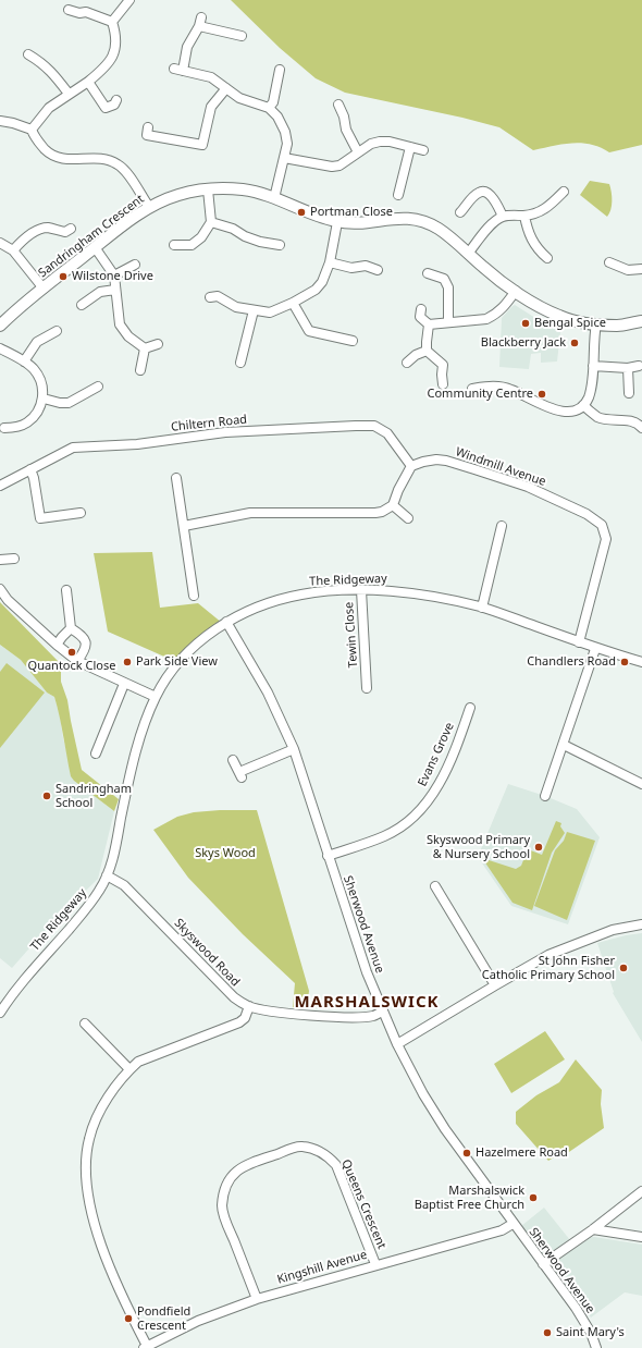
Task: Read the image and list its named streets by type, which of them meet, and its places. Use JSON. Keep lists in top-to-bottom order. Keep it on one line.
{"streets":{"street":["Sandringham Crescent","Chiltern Road","Windmill Avenue","The Ridgeway","Tewin Close","Evans Grove","Sherwood Avenue","Skyswood Road","Queens Crescent","Kingshill Avenue"]},"crossings":[["Chiltern Road","Windmill Avenue"],["Windmill Avenue","The Ridgeway"],["The Ridgeway","Tewin Close"],["The Ridgeway","Sherwood Avenue"],["The Ridgeway","Skyswood Road"],["Evans Grove","Sherwood Avenue"],["Sherwood Avenue","Skyswood Road"],["Sherwood Avenue","Kingshill Avenue"],["Queens Crescent","Kingshill Avenue"]],"districts":["MARSHALSWICK"],"parks":["Skys Wood"],"places":["Portman Close","Wilstone Drive","Bengal Spice","Blackberry Jack","Community Centre","Quantock Close","Park Side View","Chandlers Road","Sandringham School","Skyswood Primary & Nursery School","St John Fisher Catholic Primary School","Hazelmere Road","Marshalswick Baptist Free Church","Pondfield Crescent","Saint Mary's"]}
